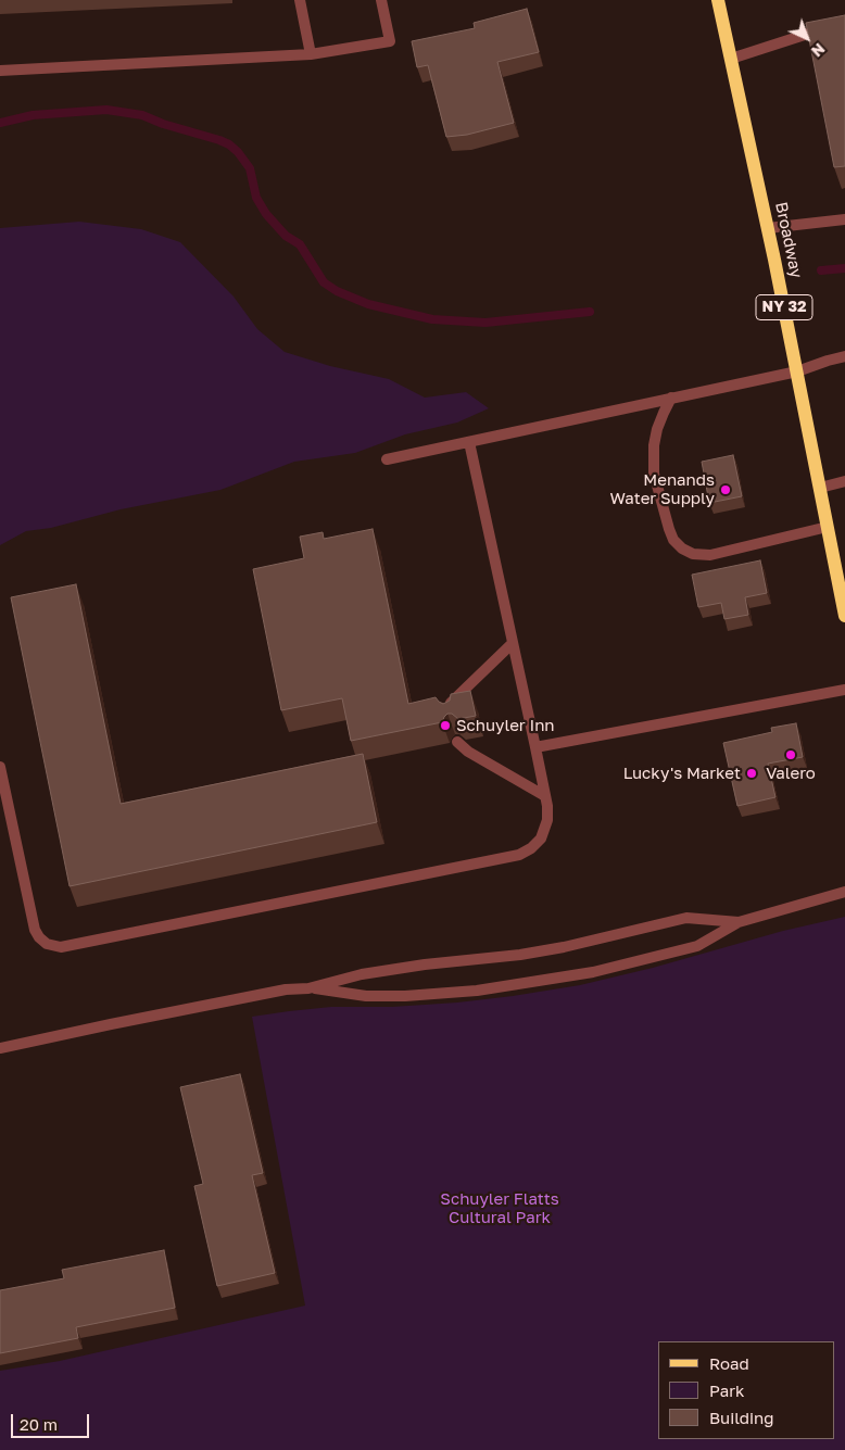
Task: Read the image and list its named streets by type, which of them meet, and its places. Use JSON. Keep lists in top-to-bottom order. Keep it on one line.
{"streets":{"main road":["Broadway","NY 32"]},"parks":["Schuyler Flatts Cultural Park"],"places":["Menands Water Supply","Schuyler Inn","Valero","Lucky's Market"],"legend":["Road","Park","Building"],"scale_bar":"20 m","north":"bottom right"}
